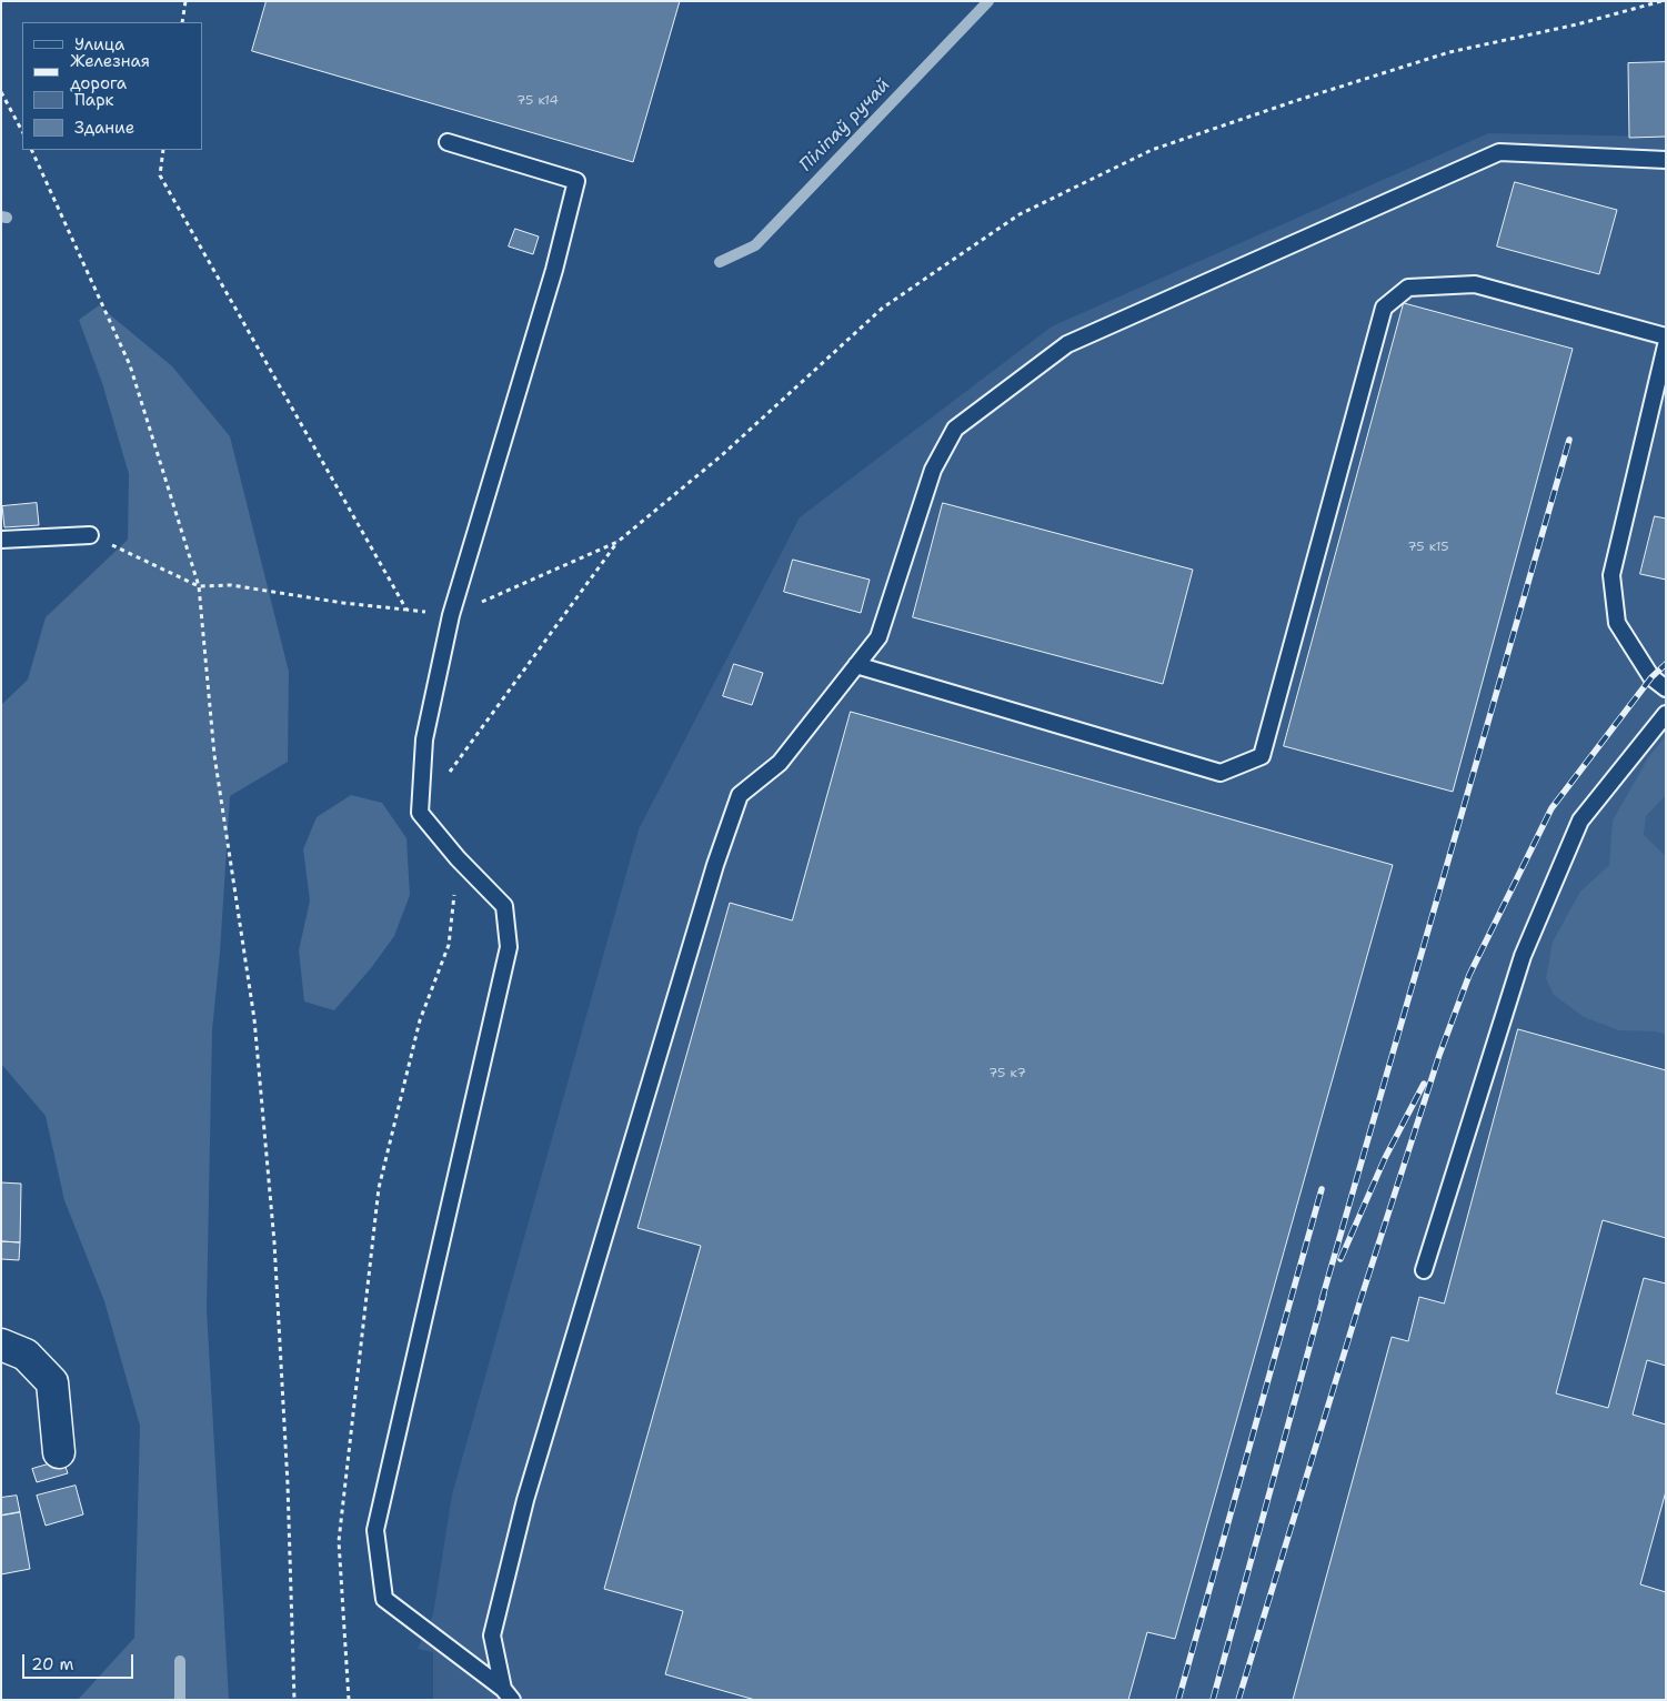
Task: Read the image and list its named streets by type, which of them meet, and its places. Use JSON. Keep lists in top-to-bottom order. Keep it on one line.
{"water":["Піліпаў ручай"],"house_numbers":["75 к14","75 к15","75 к7"],"legend":["Улица","Железная дорога","Парк","Здание"],"scale_bar":"20 m"}
